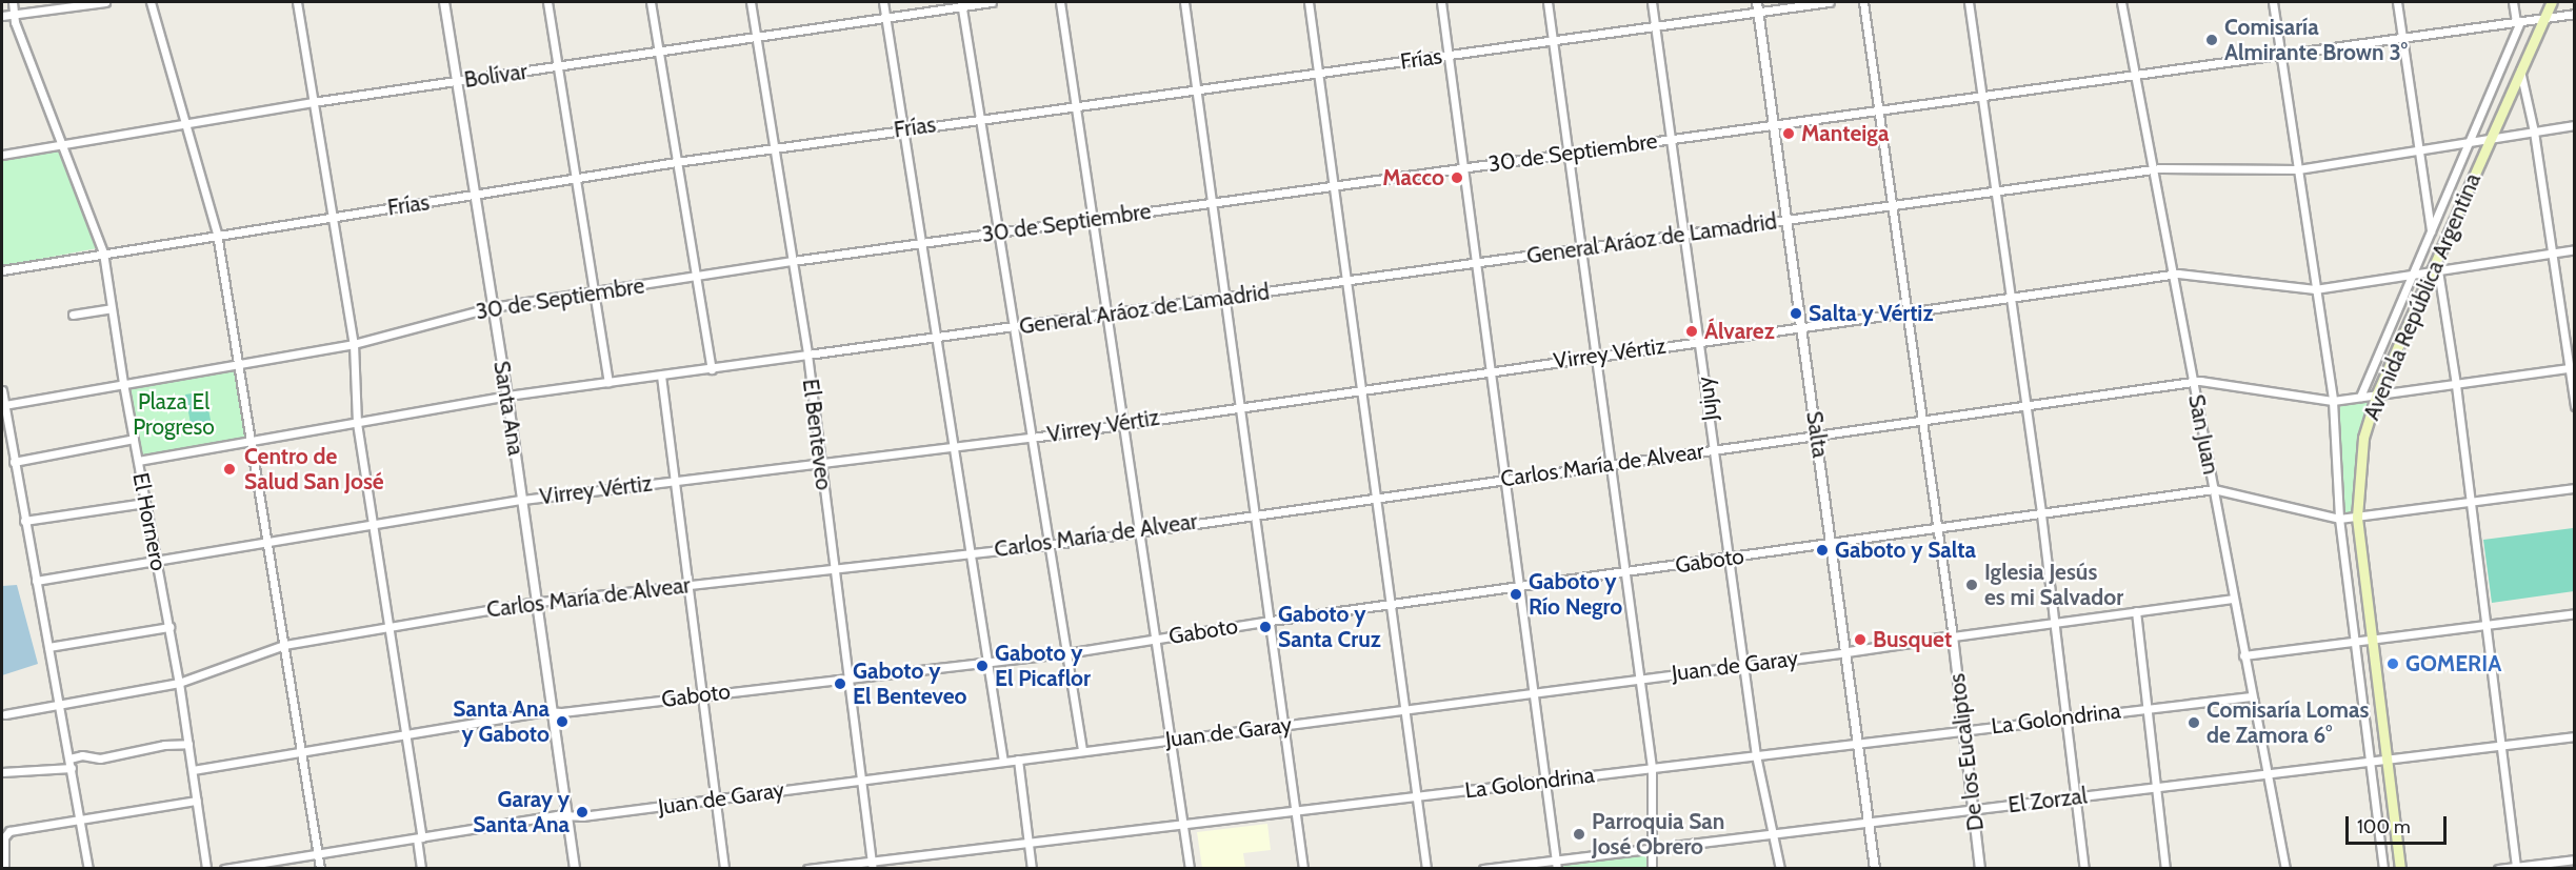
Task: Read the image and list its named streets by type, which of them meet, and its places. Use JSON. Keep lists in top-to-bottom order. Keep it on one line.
{"streets":{"main road":["Avenida República Argentina"],"street":["Frías","Bolívar","30 de Septiembre","General Aráoz de Lamadrid","Virrey Vértiz","Jujuy","Santa Ana","El Benteveo","Salta","San Juan","Carlos María de Alvear","El Hornero","Gaboto","Juan de Garay","La Golondrina","De los Eucaliptos","El Zorzal"]},"crossings":[["Frías","Jujuy"],["Frías","Santa Ana"],["Frías","El Benteveo"],["Frías","Salta"],["Frías","El Hornero"],["Bolívar","Santa Ana"],["Bolívar","El Benteveo"],["Bolívar","El Hornero"],["30 de Septiembre","Avenida República Argentina"],["30 de Septiembre","Jujuy"],["30 de Septiembre","Santa Ana"],["30 de Septiembre","El Benteveo"],["30 de Septiembre","Salta"],["30 de Septiembre","San Juan"],["30 de Septiembre","El Hornero"],["General Aráoz de Lamadrid","Avenida República Argentina"],["General Aráoz de Lamadrid","Jujuy"],["General Aráoz de Lamadrid","Santa Ana"],["General Aráoz de Lamadrid","El Benteveo"],["General Aráoz de Lamadrid","Salta"],["General Aráoz de Lamadrid","San Juan"],["General Aráoz de Lamadrid","El Hornero"],["Avenida República Argentina","Virrey Vértiz"],["Avenida República Argentina","Carlos María de Alvear"],["Avenida República Argentina","El Zorzal"],["Virrey Vértiz","Jujuy"],["Virrey Vértiz","Santa Ana"],["Virrey Vértiz","El Benteveo"],["Virrey Vértiz","Salta"],["Virrey Vértiz","San Juan"],["Virrey Vértiz","El Hornero"],["Jujuy","Carlos María de Alvear"],["Jujuy","Gaboto"],["Jujuy","Juan de Garay"],["Jujuy","La Golondrina"],["Jujuy","El Zorzal"],["Santa Ana","Carlos María de Alvear"],["Santa Ana","Gaboto"],["Santa Ana","Juan de Garay"],["El Benteveo","Carlos María de Alvear"],["El Benteveo","Gaboto"],["El Benteveo","Juan de Garay"],["El Benteveo","La Golondrina"],["Salta","Carlos María de Alvear"],["Salta","Gaboto"],["Salta","Juan de Garay"],["Salta","La Golondrina"],["Salta","El Zorzal"],["San Juan","Carlos María de Alvear"],["San Juan","Gaboto"],["San Juan","Juan de Garay"],["San Juan","La Golondrina"],["San Juan","El Zorzal"],["Carlos María de Alvear","El Hornero"],["El Hornero","Gaboto"],["Juan de Garay","De los Eucaliptos"],["La Golondrina","De los Eucaliptos"],["De los Eucaliptos","El Zorzal"]],"parks":["Plaza El Progreso"],"places":["Comisaría Almirante Brown 3°","Manteiga","Macco","Salta y Vértiz","Álvarez","Centro de Salud San José","Gaboto y Salta","Iglesia Jesús es mi Salvador","Gaboto y Río Negro","Gaboto y Santa Cruz","Busquet","GOMERIA","Gaboto y El Picaflor","Gaboto y El Benteveo","Santa Ana y Gaboto","Comisaría Lomas de Zamora 6°","Garay y Santa Ana","Parroquia San José Obrero"],"scale_bar":"100 m"}
